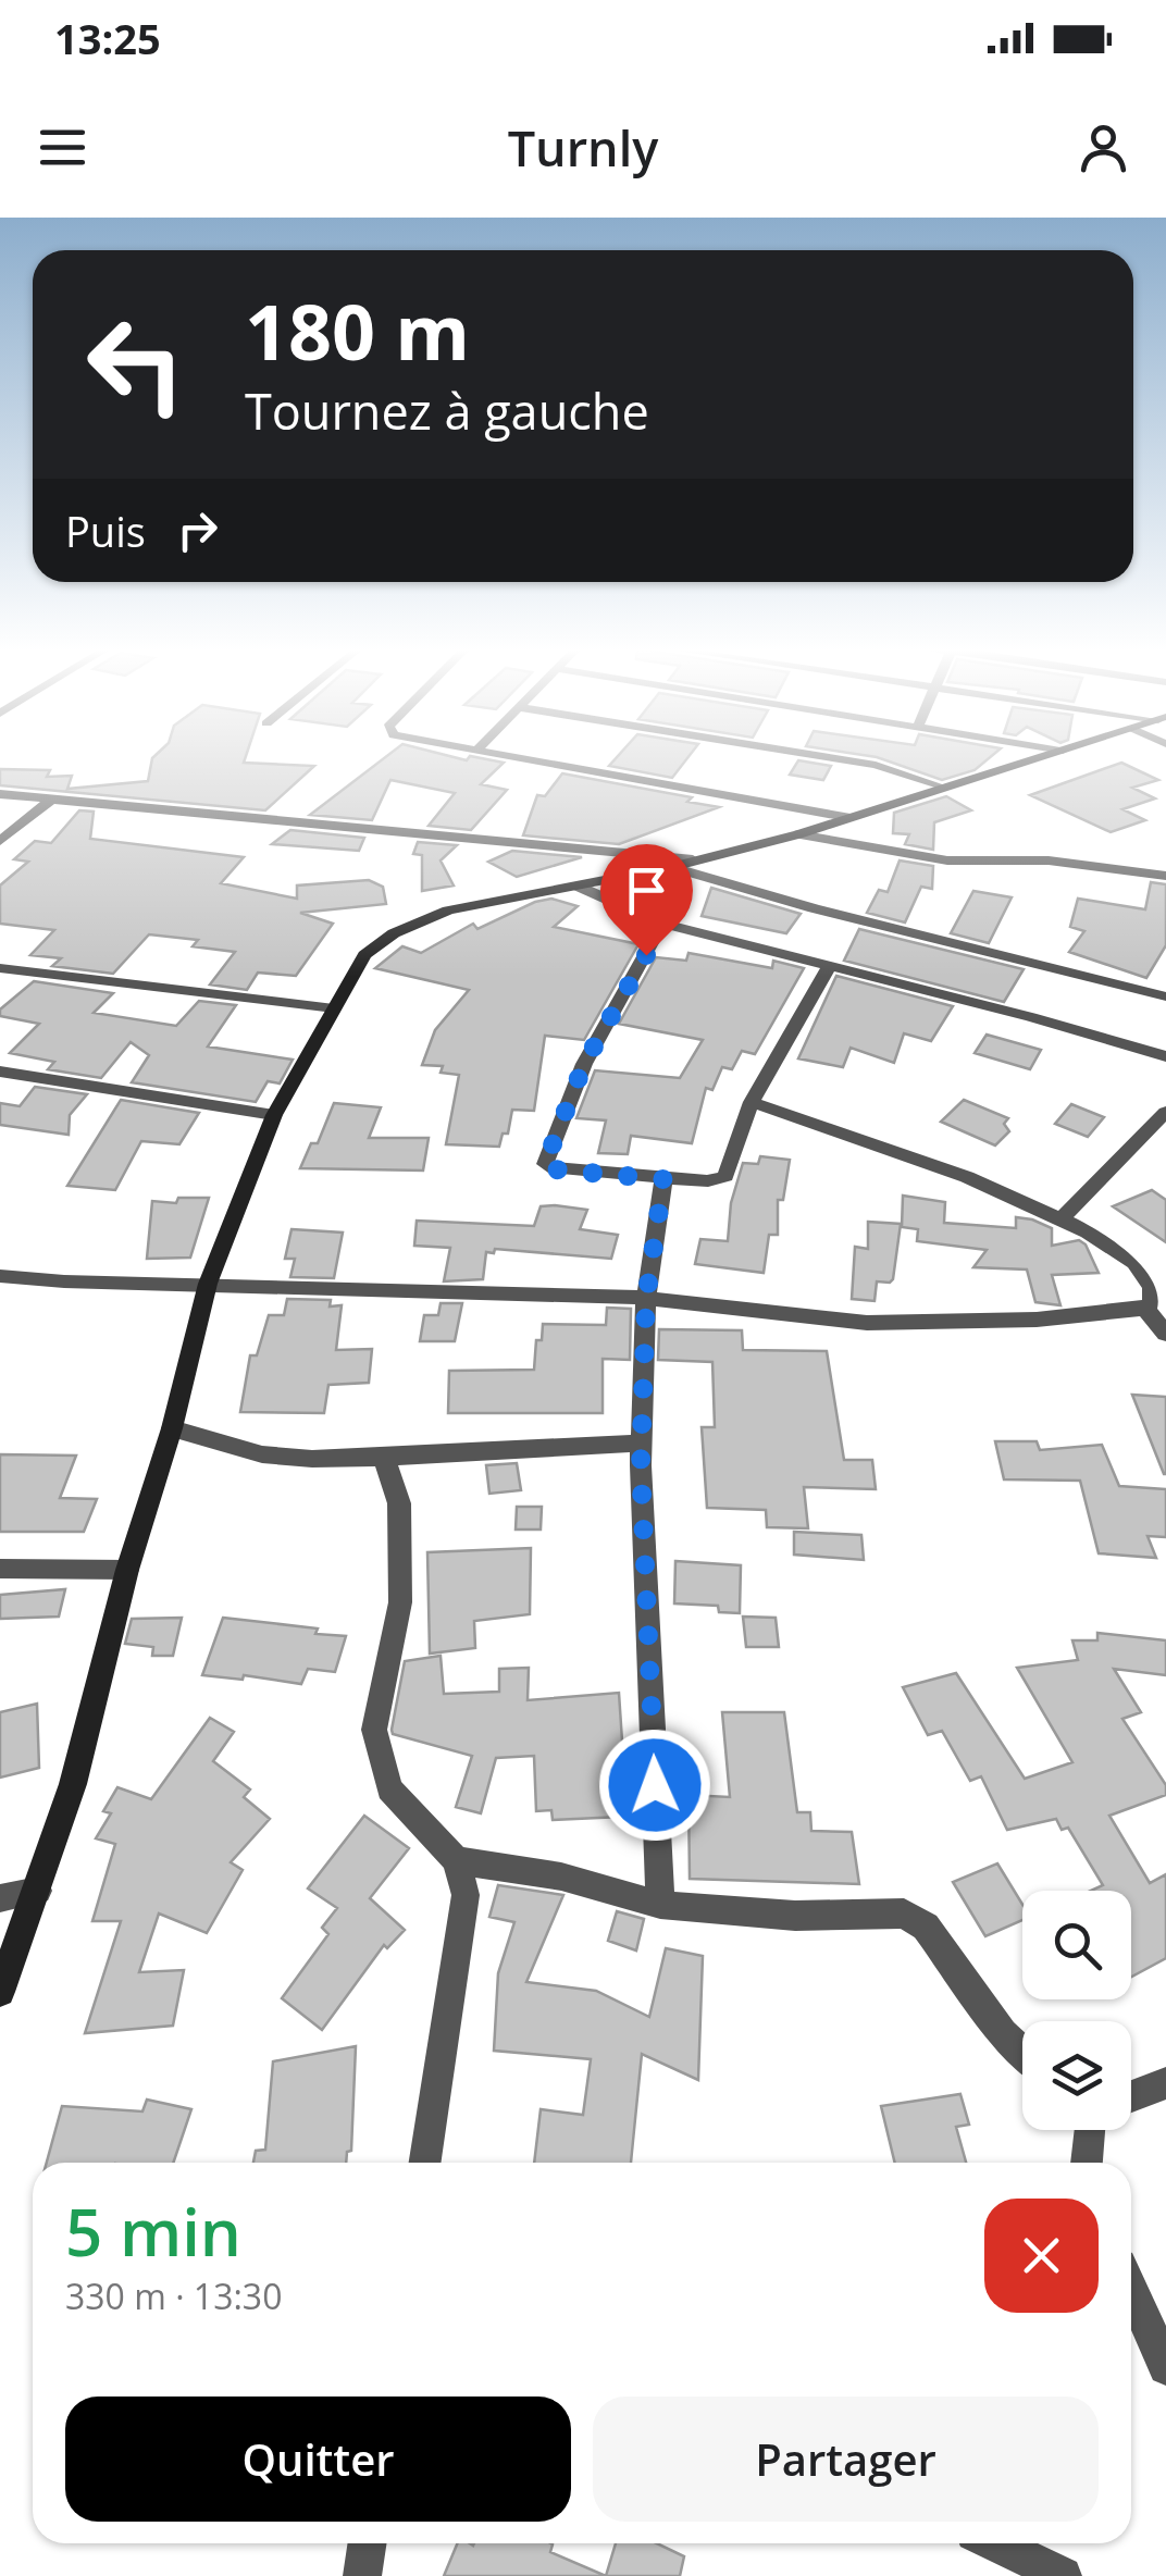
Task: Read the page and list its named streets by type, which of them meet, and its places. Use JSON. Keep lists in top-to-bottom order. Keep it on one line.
{"page":{"status":"13:25","header":"Turnly","turn":["180 m","Tournez à gauche"],"then":"Puis","heading":["5 min","330 m · 13:30"],"buttons":["Quitter","Partager"]}}
